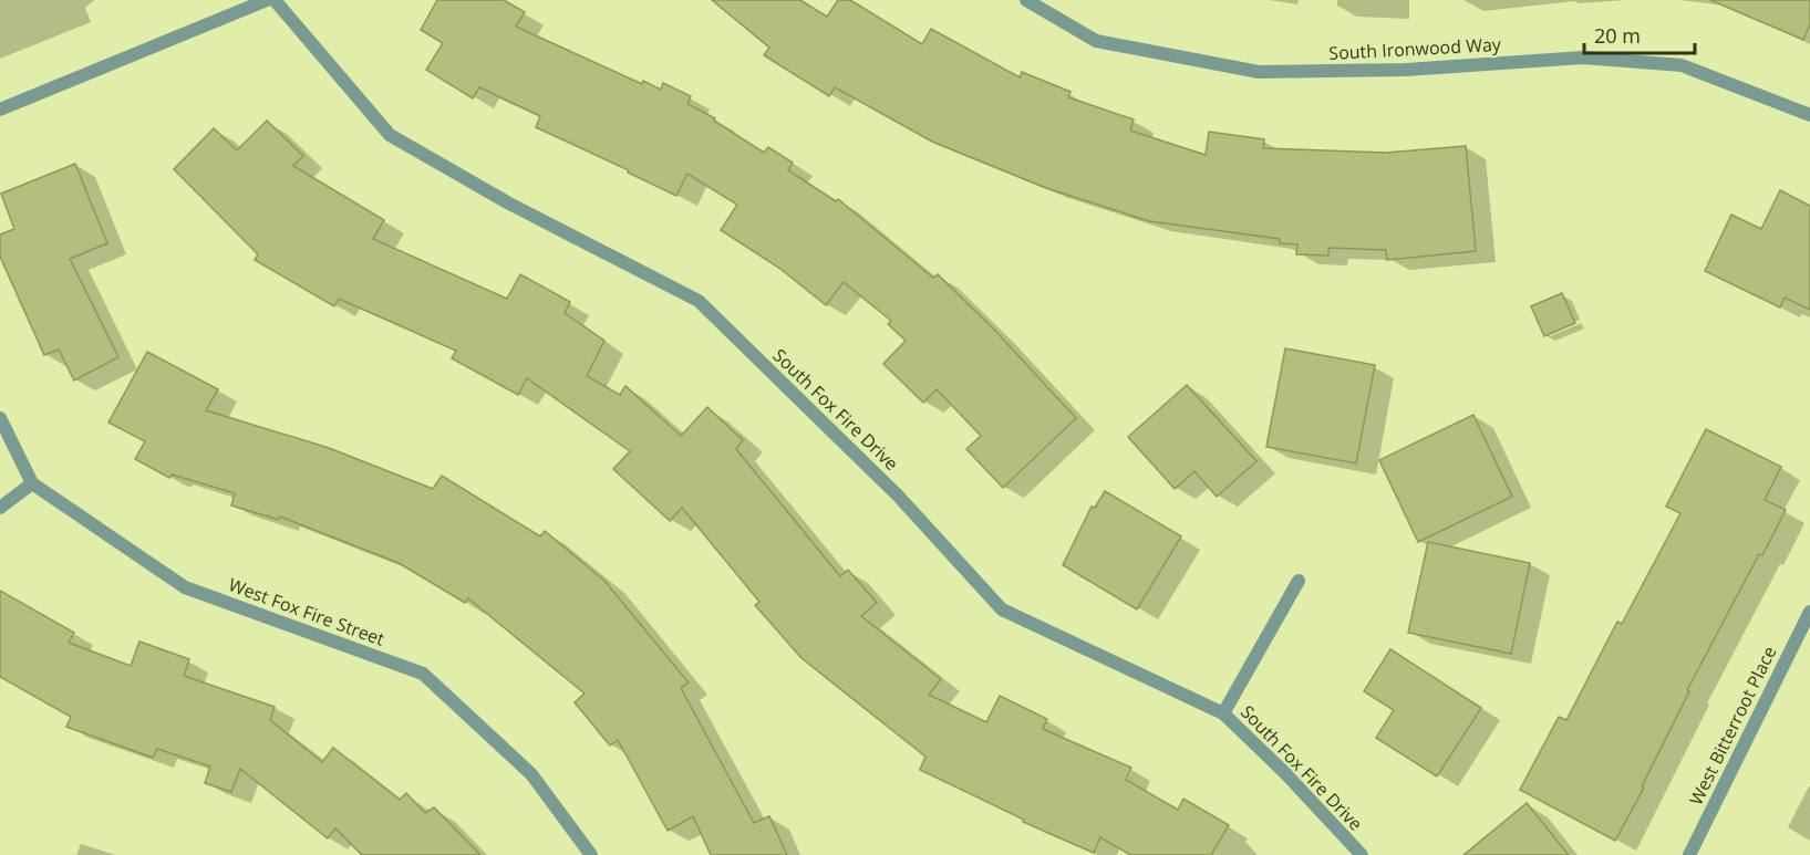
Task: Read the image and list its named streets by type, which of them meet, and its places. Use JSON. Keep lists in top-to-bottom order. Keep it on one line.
{"streets":{"street":["South Ironwood Way","South Fox Fire Drive","West Fox Fire Street","West Bitterroot Place"]},"scale_bar":"20 m"}
